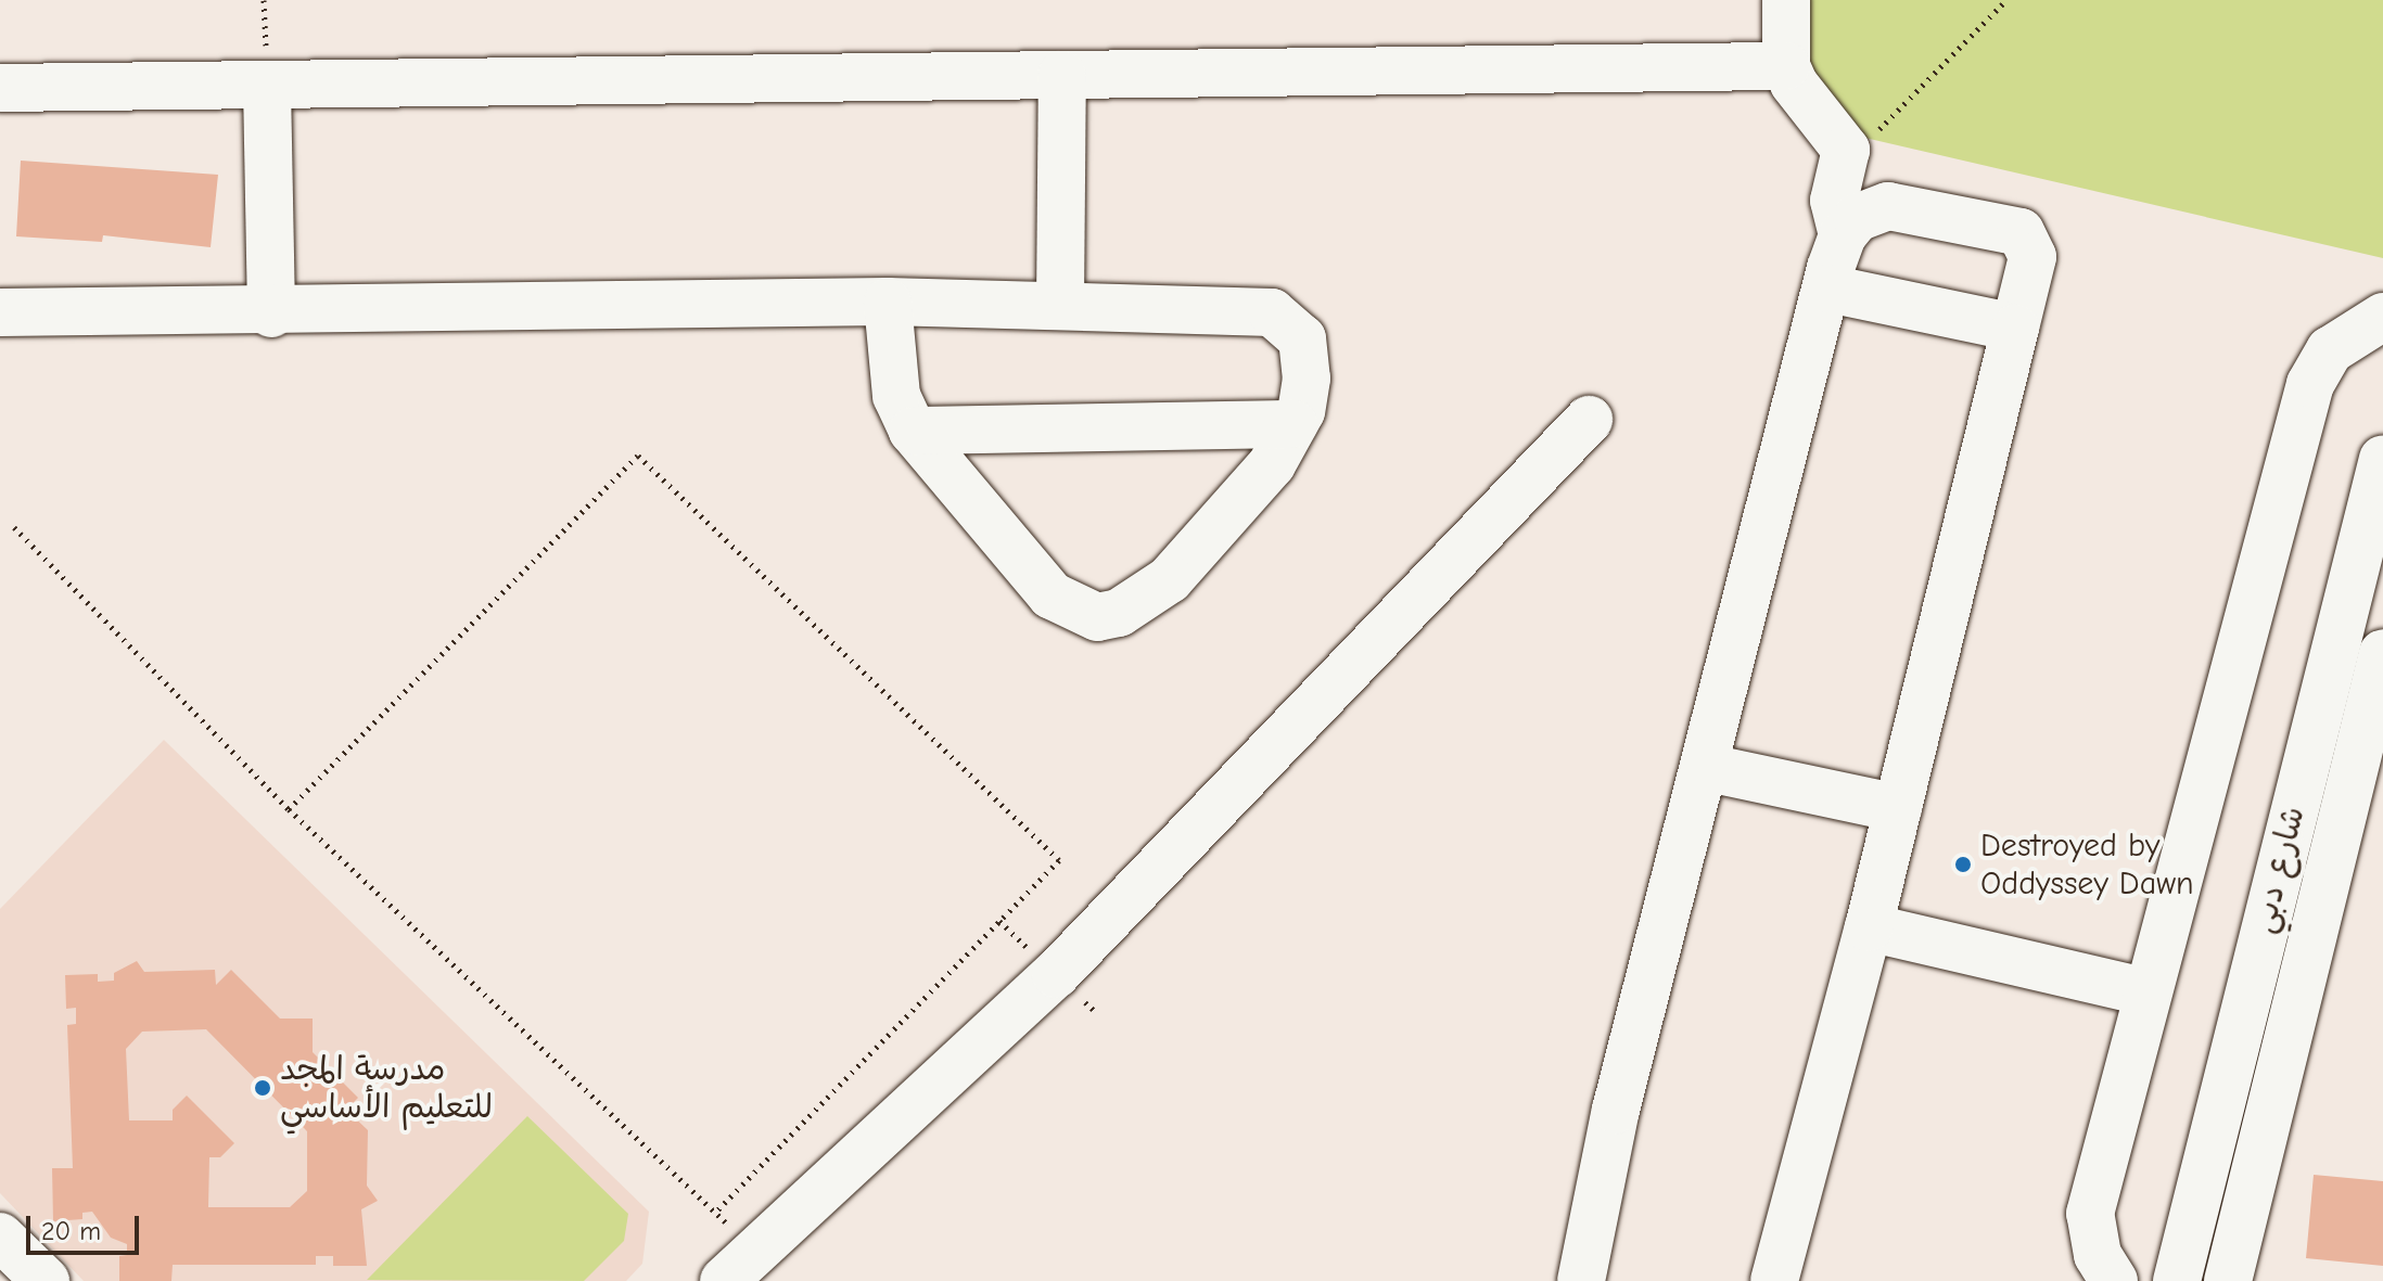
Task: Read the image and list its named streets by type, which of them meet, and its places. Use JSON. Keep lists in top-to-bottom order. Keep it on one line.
{"streets":{"street":["شارع دبي"]},"places":["Destroyed by Oddyssey Dawn","مدرسة المجد للتعليم الأساسي"],"scale_bar":"20 m"}
